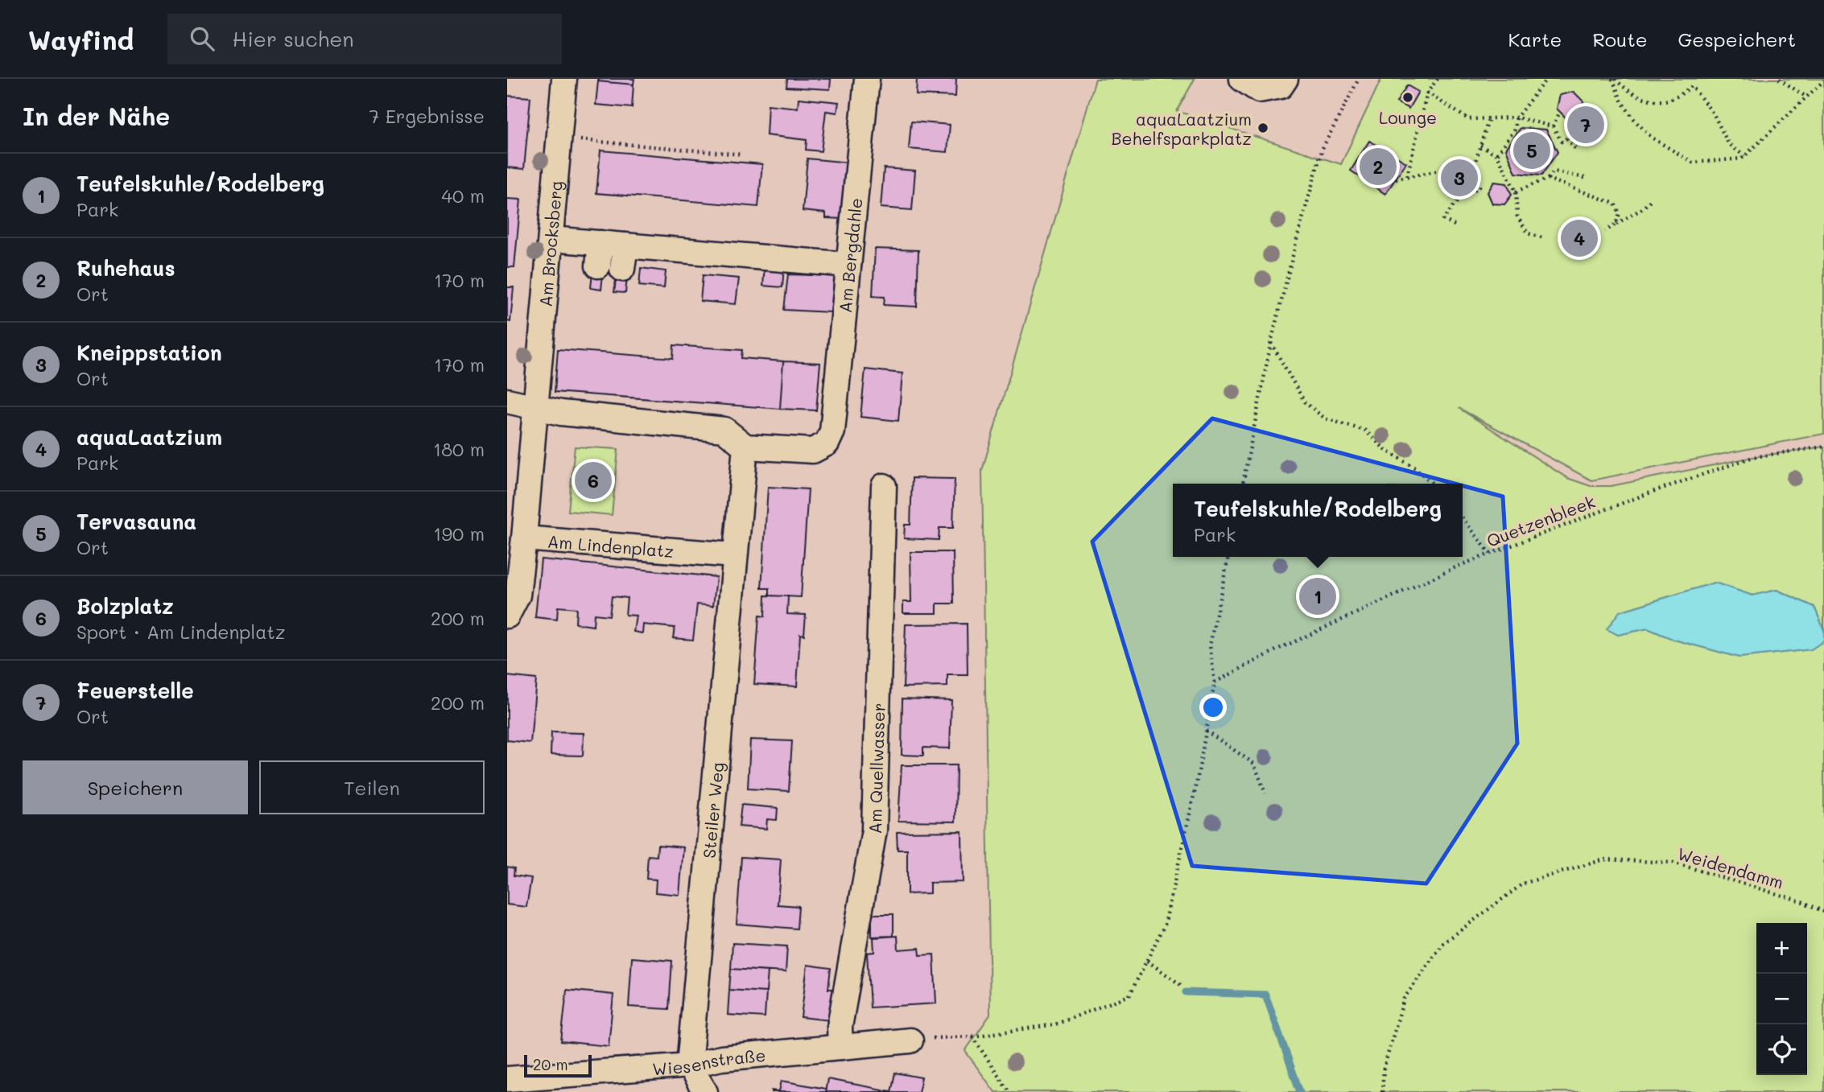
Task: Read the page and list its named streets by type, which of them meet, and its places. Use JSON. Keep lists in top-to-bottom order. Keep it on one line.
{"streets":{"street":["Am Brocksberg","Am Bergdahle","Am Lindenplatz","Am Quellwasser","Steiler Weg","Wiesenstraße"],"path":["Quetzenbleek","Weidendamm"]},"crossings":[["Am Brocksberg","Am Lindenplatz"],["Am Lindenplatz","Steiler Weg"],["Am Quellwasser","Wiesenstraße"],["Steiler Weg","Wiesenstraße"]],"places":["Lounge","aquaLaatzium Behelfsparkplatz"],"scale_bar":"20 m","page":{"header":"Wayfind","search":"Hier suchen","nav":["Karte","Route","Gespeichert"],"heading":["In der Nähe","7 Ergebnisse"],"pins":["7","5","2","3","4","6","1"],"list":[{"mark":"1","name":"Teufelskuhle/Rodelberg","note":"Park","value":"40 m"},{"mark":"2","name":"Ruhehaus","note":"Ort","value":"170 m"},{"mark":"3","name":"Kneippstation","note":"Ort","value":"170 m"},{"mark":"4","name":"aquaLaatzium","note":"Park","value":"180 m"},{"mark":"5","name":"Tervasauna","note":"Ort","value":"190 m"},{"mark":"6","name":"Bolzplatz","note":"Sport · Am Lindenplatz","value":"200 m"},{"mark":"7","name":"Feuerstelle","note":"Ort","value":"200 m"}],"popup":["Teufelskuhle/Rodelberg","Park"],"buttons":["Speichern","Teilen"],"map_buttons":["+","−"],"scale":"20 m"}}
